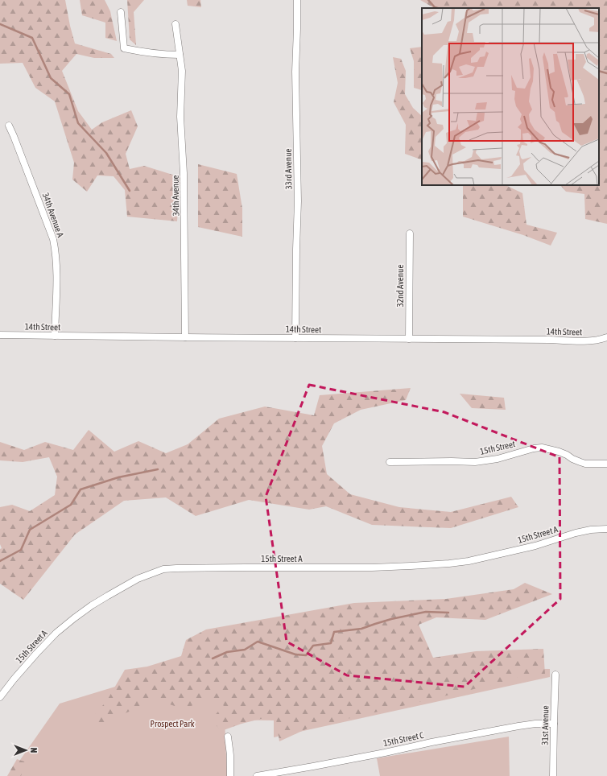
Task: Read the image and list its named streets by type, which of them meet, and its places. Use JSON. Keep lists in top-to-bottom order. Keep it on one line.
{"streets":{"street":["33rd Avenue","34th Avenue","34th Avenue A","32nd Avenue","14th Street","15th Street","15th Street A","31st Avenue","15th Street C"]},"crossings":[["33rd Avenue","14th Street"],["34th Avenue","14th Street"],["34th Avenue A","14th Street"],["32nd Avenue","14th Street"],["31st Avenue","15th Street C"]],"parks":["Prospect Park"],"north":"right"}
